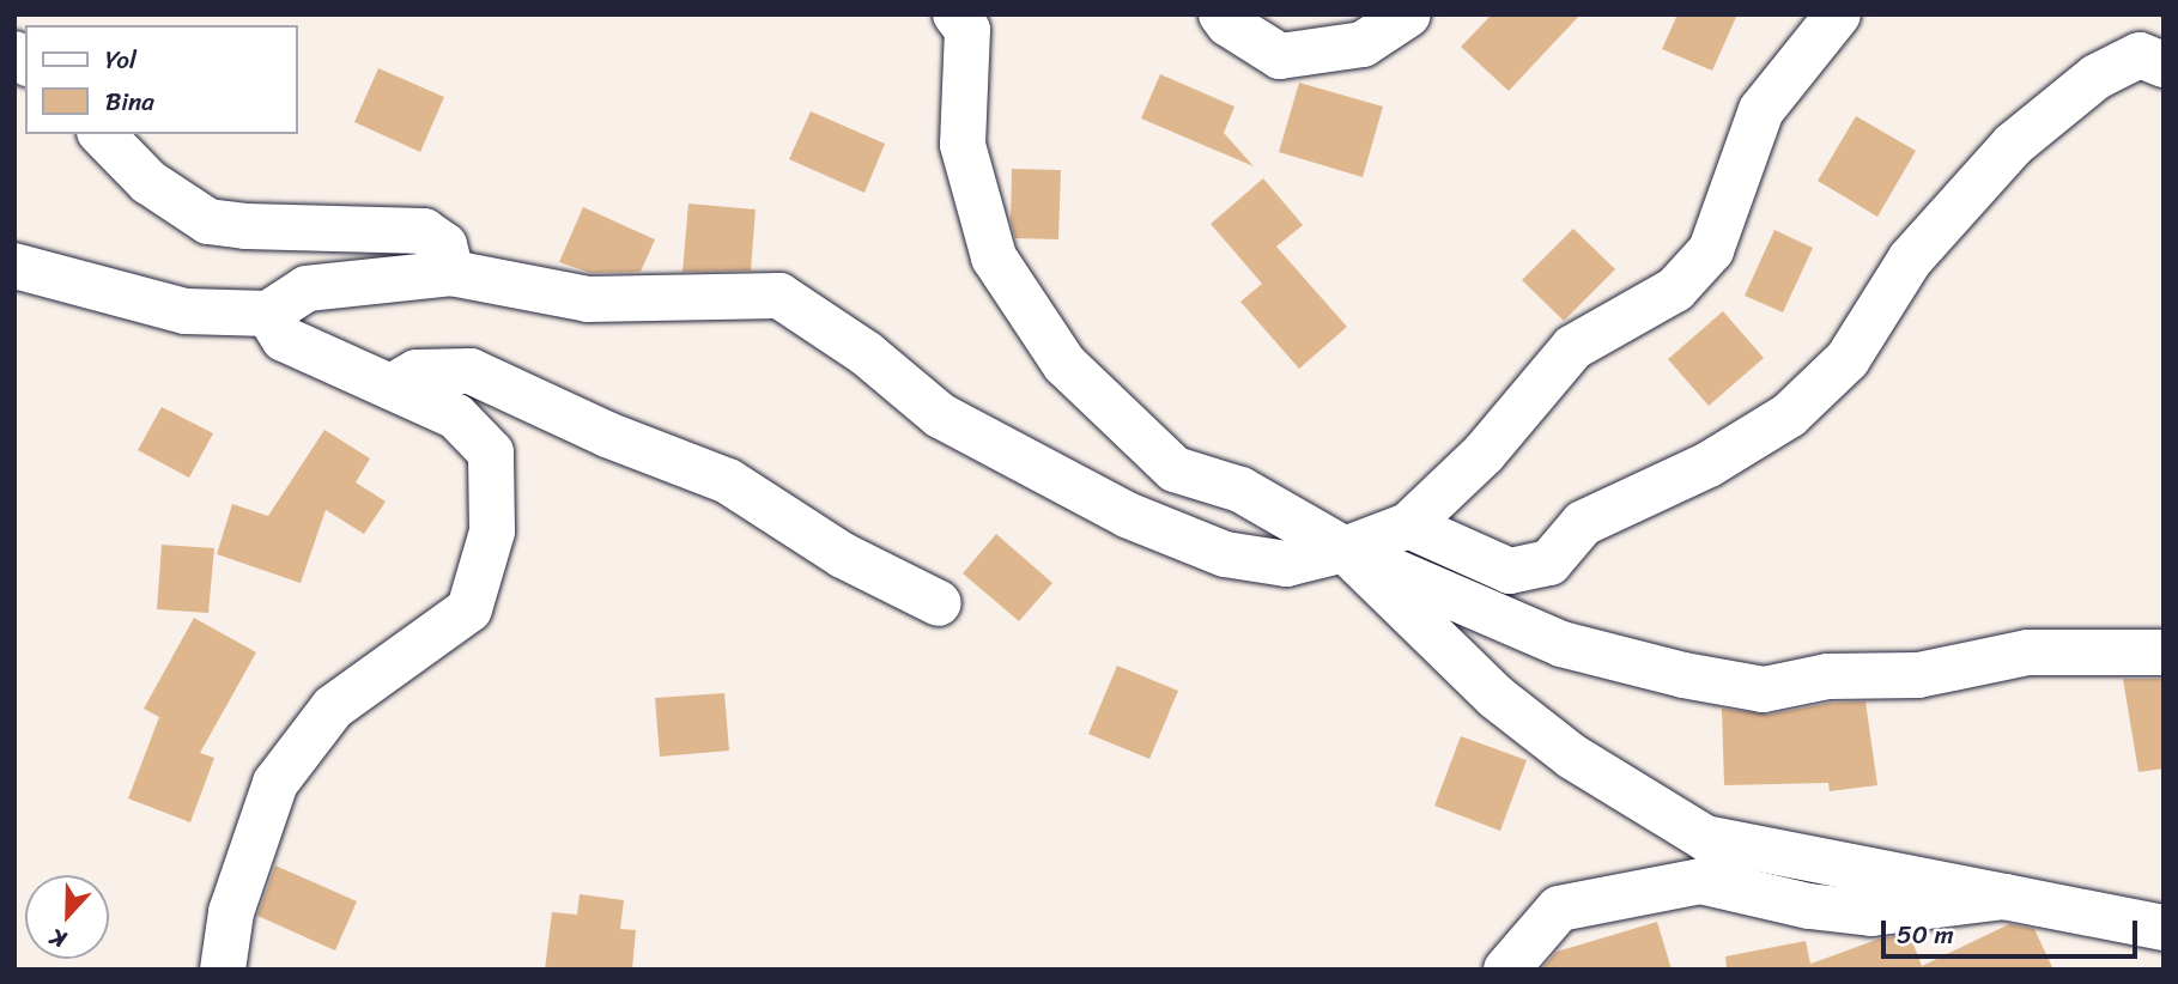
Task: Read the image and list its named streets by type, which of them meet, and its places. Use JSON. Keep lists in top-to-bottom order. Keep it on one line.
{"legend":["Yol","Bina"],"scale_bar":"50 m","north":"bottom"}
